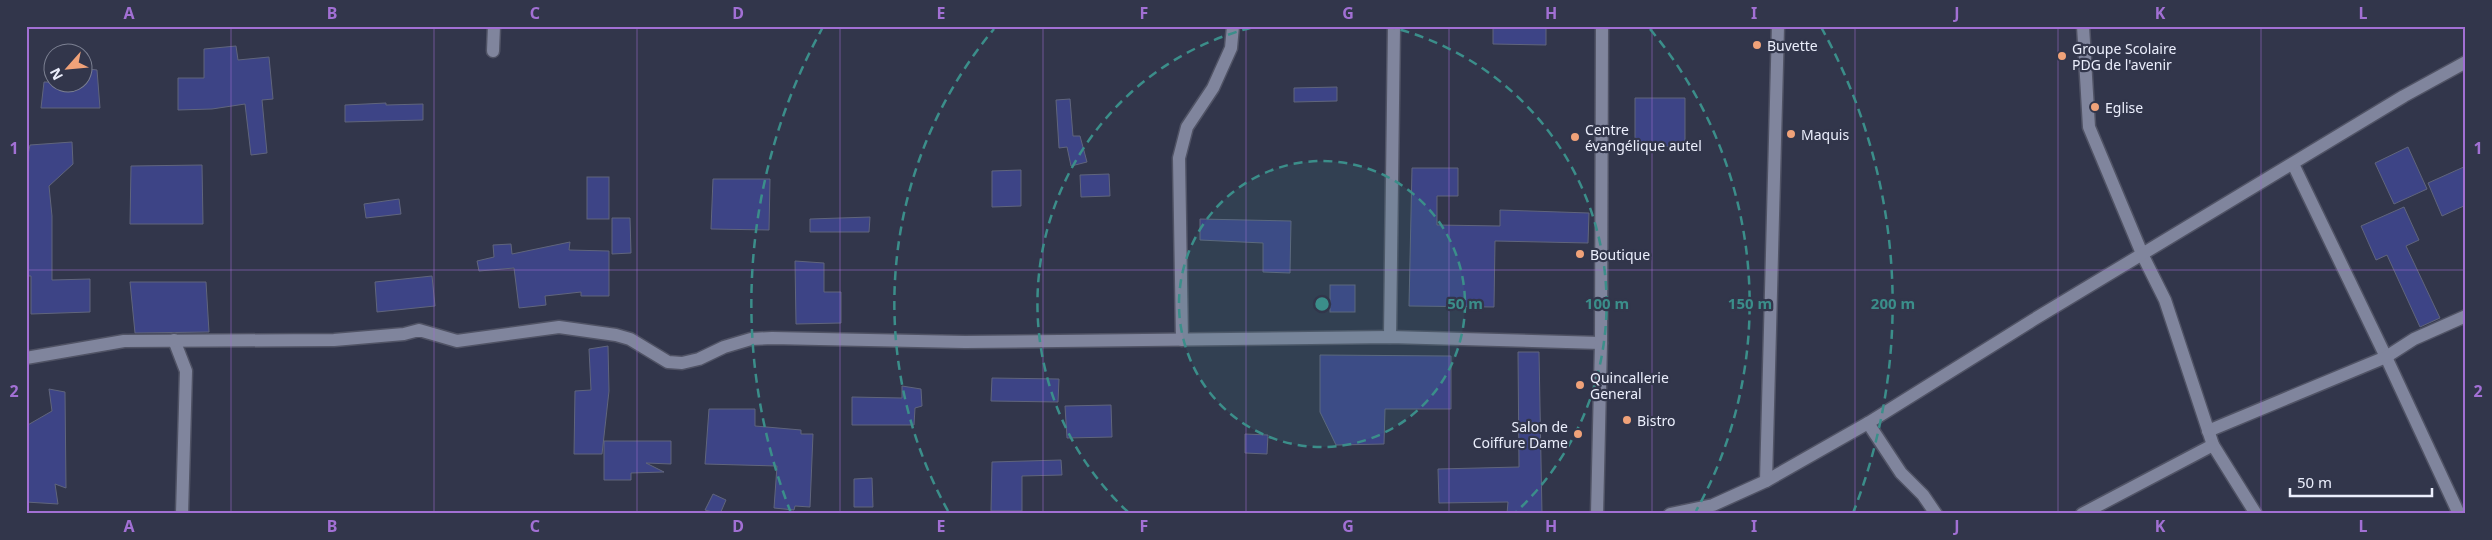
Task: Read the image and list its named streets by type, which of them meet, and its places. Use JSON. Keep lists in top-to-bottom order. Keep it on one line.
{"places":["Buvette","Groupe Scolaire PDG de l'avenir","Eglise","Maquis","Centre évangélique autel","Boutique","Quincallerie General","Bistro","Salon de Coiffure Dame"],"scale_bar":"50 m","north":"bottom left","grid":{"columns":["A","B","C","D","E","F","G","H","I","J","K","L"],"rows":["1","2"]},"rings":["50 m","100 m","150 m","200 m"]}
